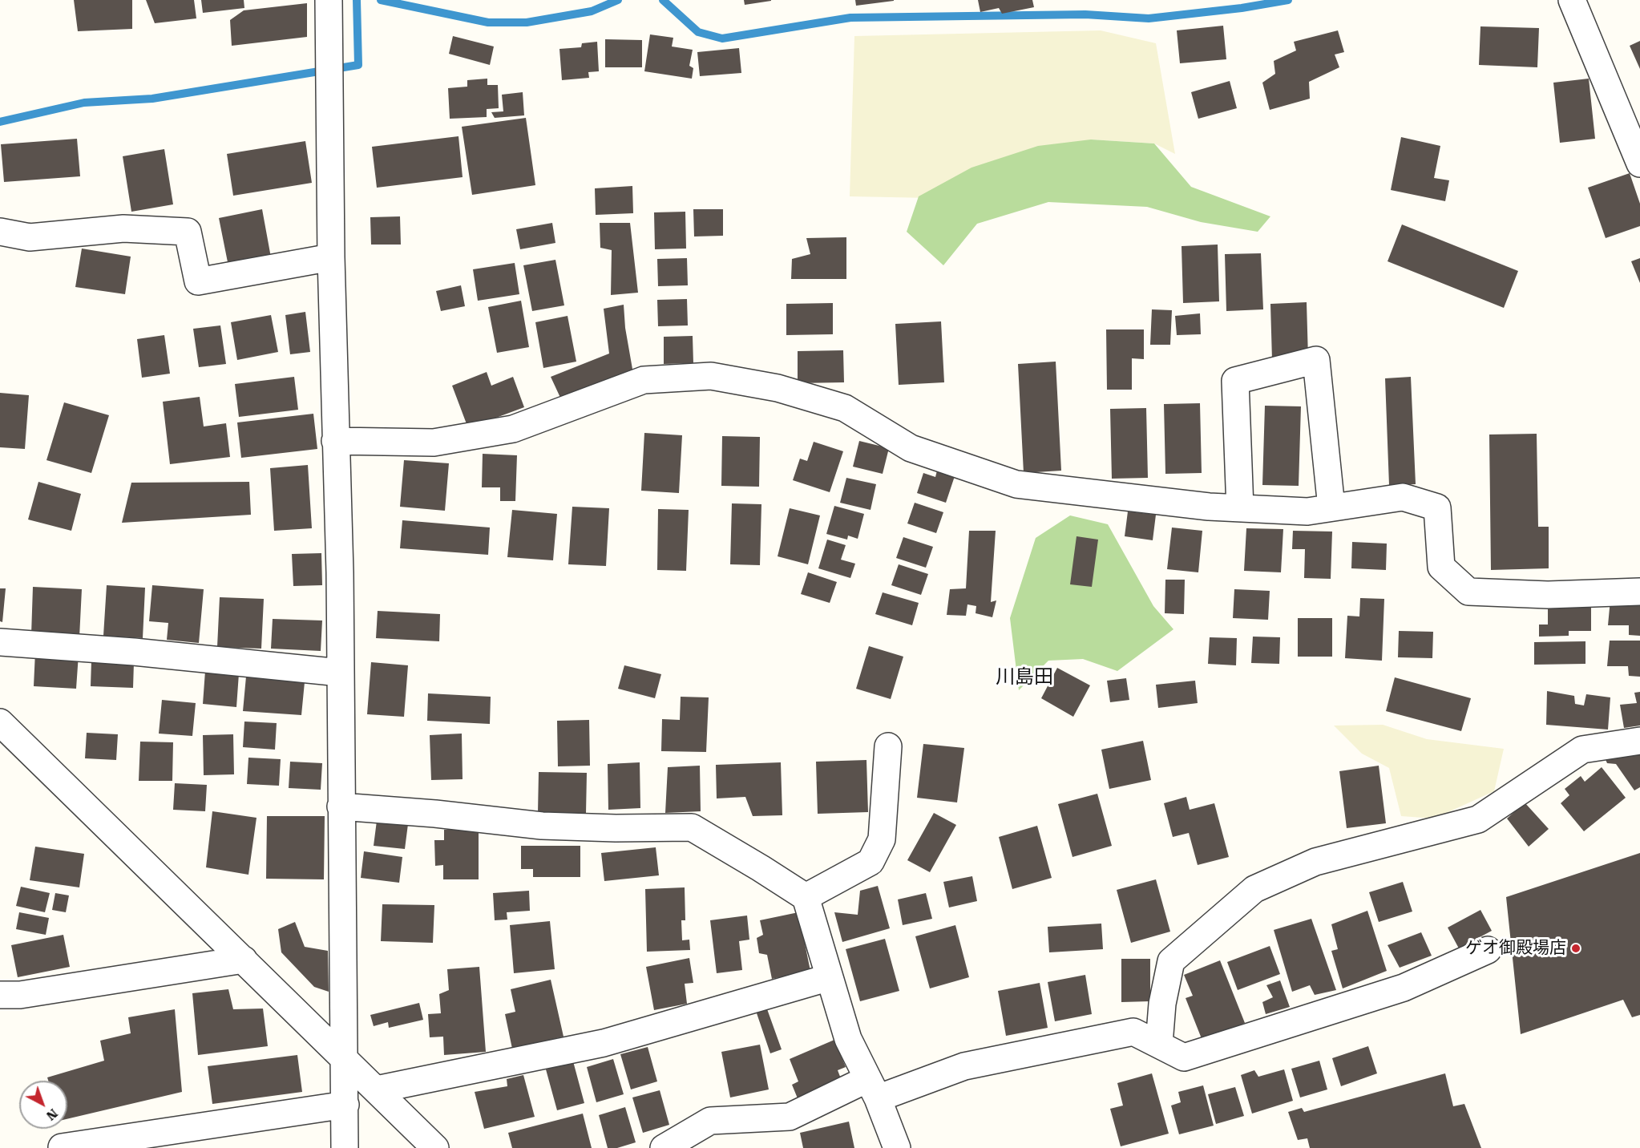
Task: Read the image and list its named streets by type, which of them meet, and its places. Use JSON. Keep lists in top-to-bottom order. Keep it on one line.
{"districts":["川島田"],"places":["ゲオ御殿場店"],"north":"bottom right"}
